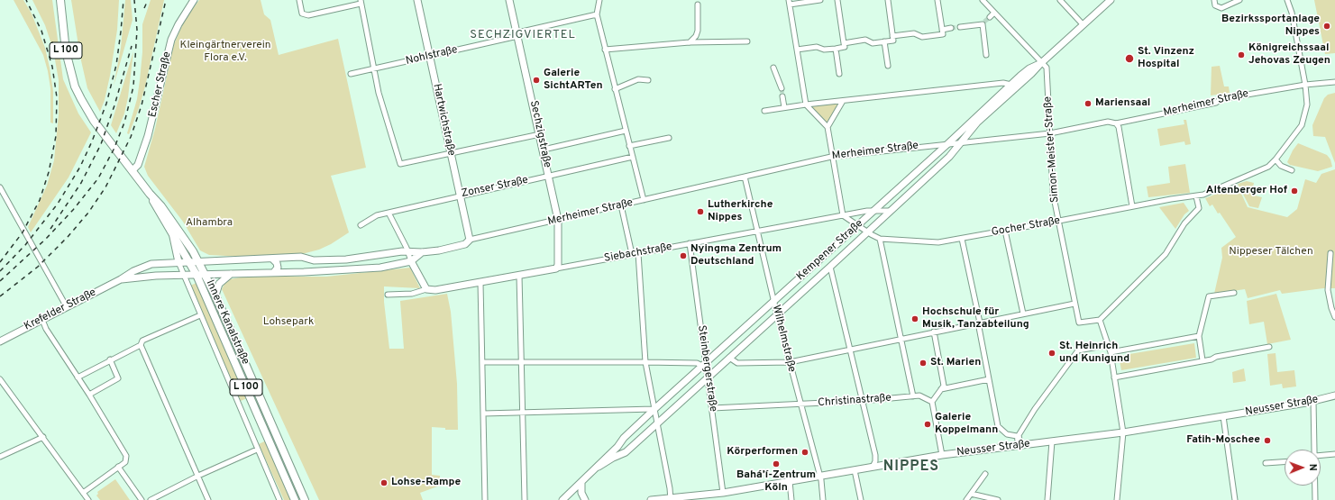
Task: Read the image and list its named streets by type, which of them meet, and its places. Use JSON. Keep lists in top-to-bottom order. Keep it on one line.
{"streets":{"main road":["L 100","Escher Straße","Merheimer Straße","Hartwichstraße","Sechzigstraße","Kempener Straße","Siebachstraße","Krefelder Straße","Innere Kanalstraße","Neusser Straße"],"street":["Nohlstraße","Simon-Meister-Straße","Zonser Straße","Gocher Straße","Wilhelmstraße","Steinbergerstraße","Christinastraße"]},"crossings":[["Nohlstraße","Hartwichstraße"],["Nohlstraße","Sechzigstraße"],["Escher Straße","Innere Kanalstraße"],["Merheimer Straße","Hartwichstraße"],["Merheimer Straße","Sechzigstraße"],["Merheimer Straße","Simon-Meister-Straße"],["Merheimer Straße","Kempener Straße"],["Merheimer Straße","Krefelder Straße"],["Merheimer Straße","Innere Kanalstraße"],["Merheimer Straße","Wilhelmstraße"],["Hartwichstraße","Zonser Straße"],["Sechzigstraße","Zonser Straße"],["Sechzigstraße","Siebachstraße"],["Simon-Meister-Straße","Gocher Straße"],["Simon-Meister-Straße","Kempener Straße"],["Gocher Straße","Kempener Straße"],["Gocher Straße","Siebachstraße"],["Kempener Straße","Siebachstraße"],["Kempener Straße","Wilhelmstraße"],["Kempener Straße","Steinbergerstraße"],["Siebachstraße","Wilhelmstraße"],["Siebachstraße","Steinbergerstraße"],["Krefelder Straße","Innere Kanalstraße"],["Wilhelmstraße","Christinastraße"],["Wilhelmstraße","Neusser Straße"],["Steinbergerstraße","Christinastraße"],["Steinbergerstraße","Neusser Straße"]],"districts":["SECHZIGVIERTEL","NIPPES"],"parks":["Kleingärtnerverein Flora e.V.","Alhambra","Nippeser Tälchen","Lohsepark"],"places":["Bezirkssportanlage Nippes","Königreichssaal Jehovas Zeugen","St. Vinzenz Hospital","Galerie SichtARTen","Mariensaal","Altenberger Hof","Lutherkirche Nippes","Nyingma Zentrum Deutschland","Hochschule für Musik, Tanzabteilung","St. Heinrich und Kunigund","St. Marien","Galerie Koppelmann","Fatih-Moschee","Körperformen","Bahá’í-Zentrum Köln","Lohse-Rampe"],"north":"right"}
